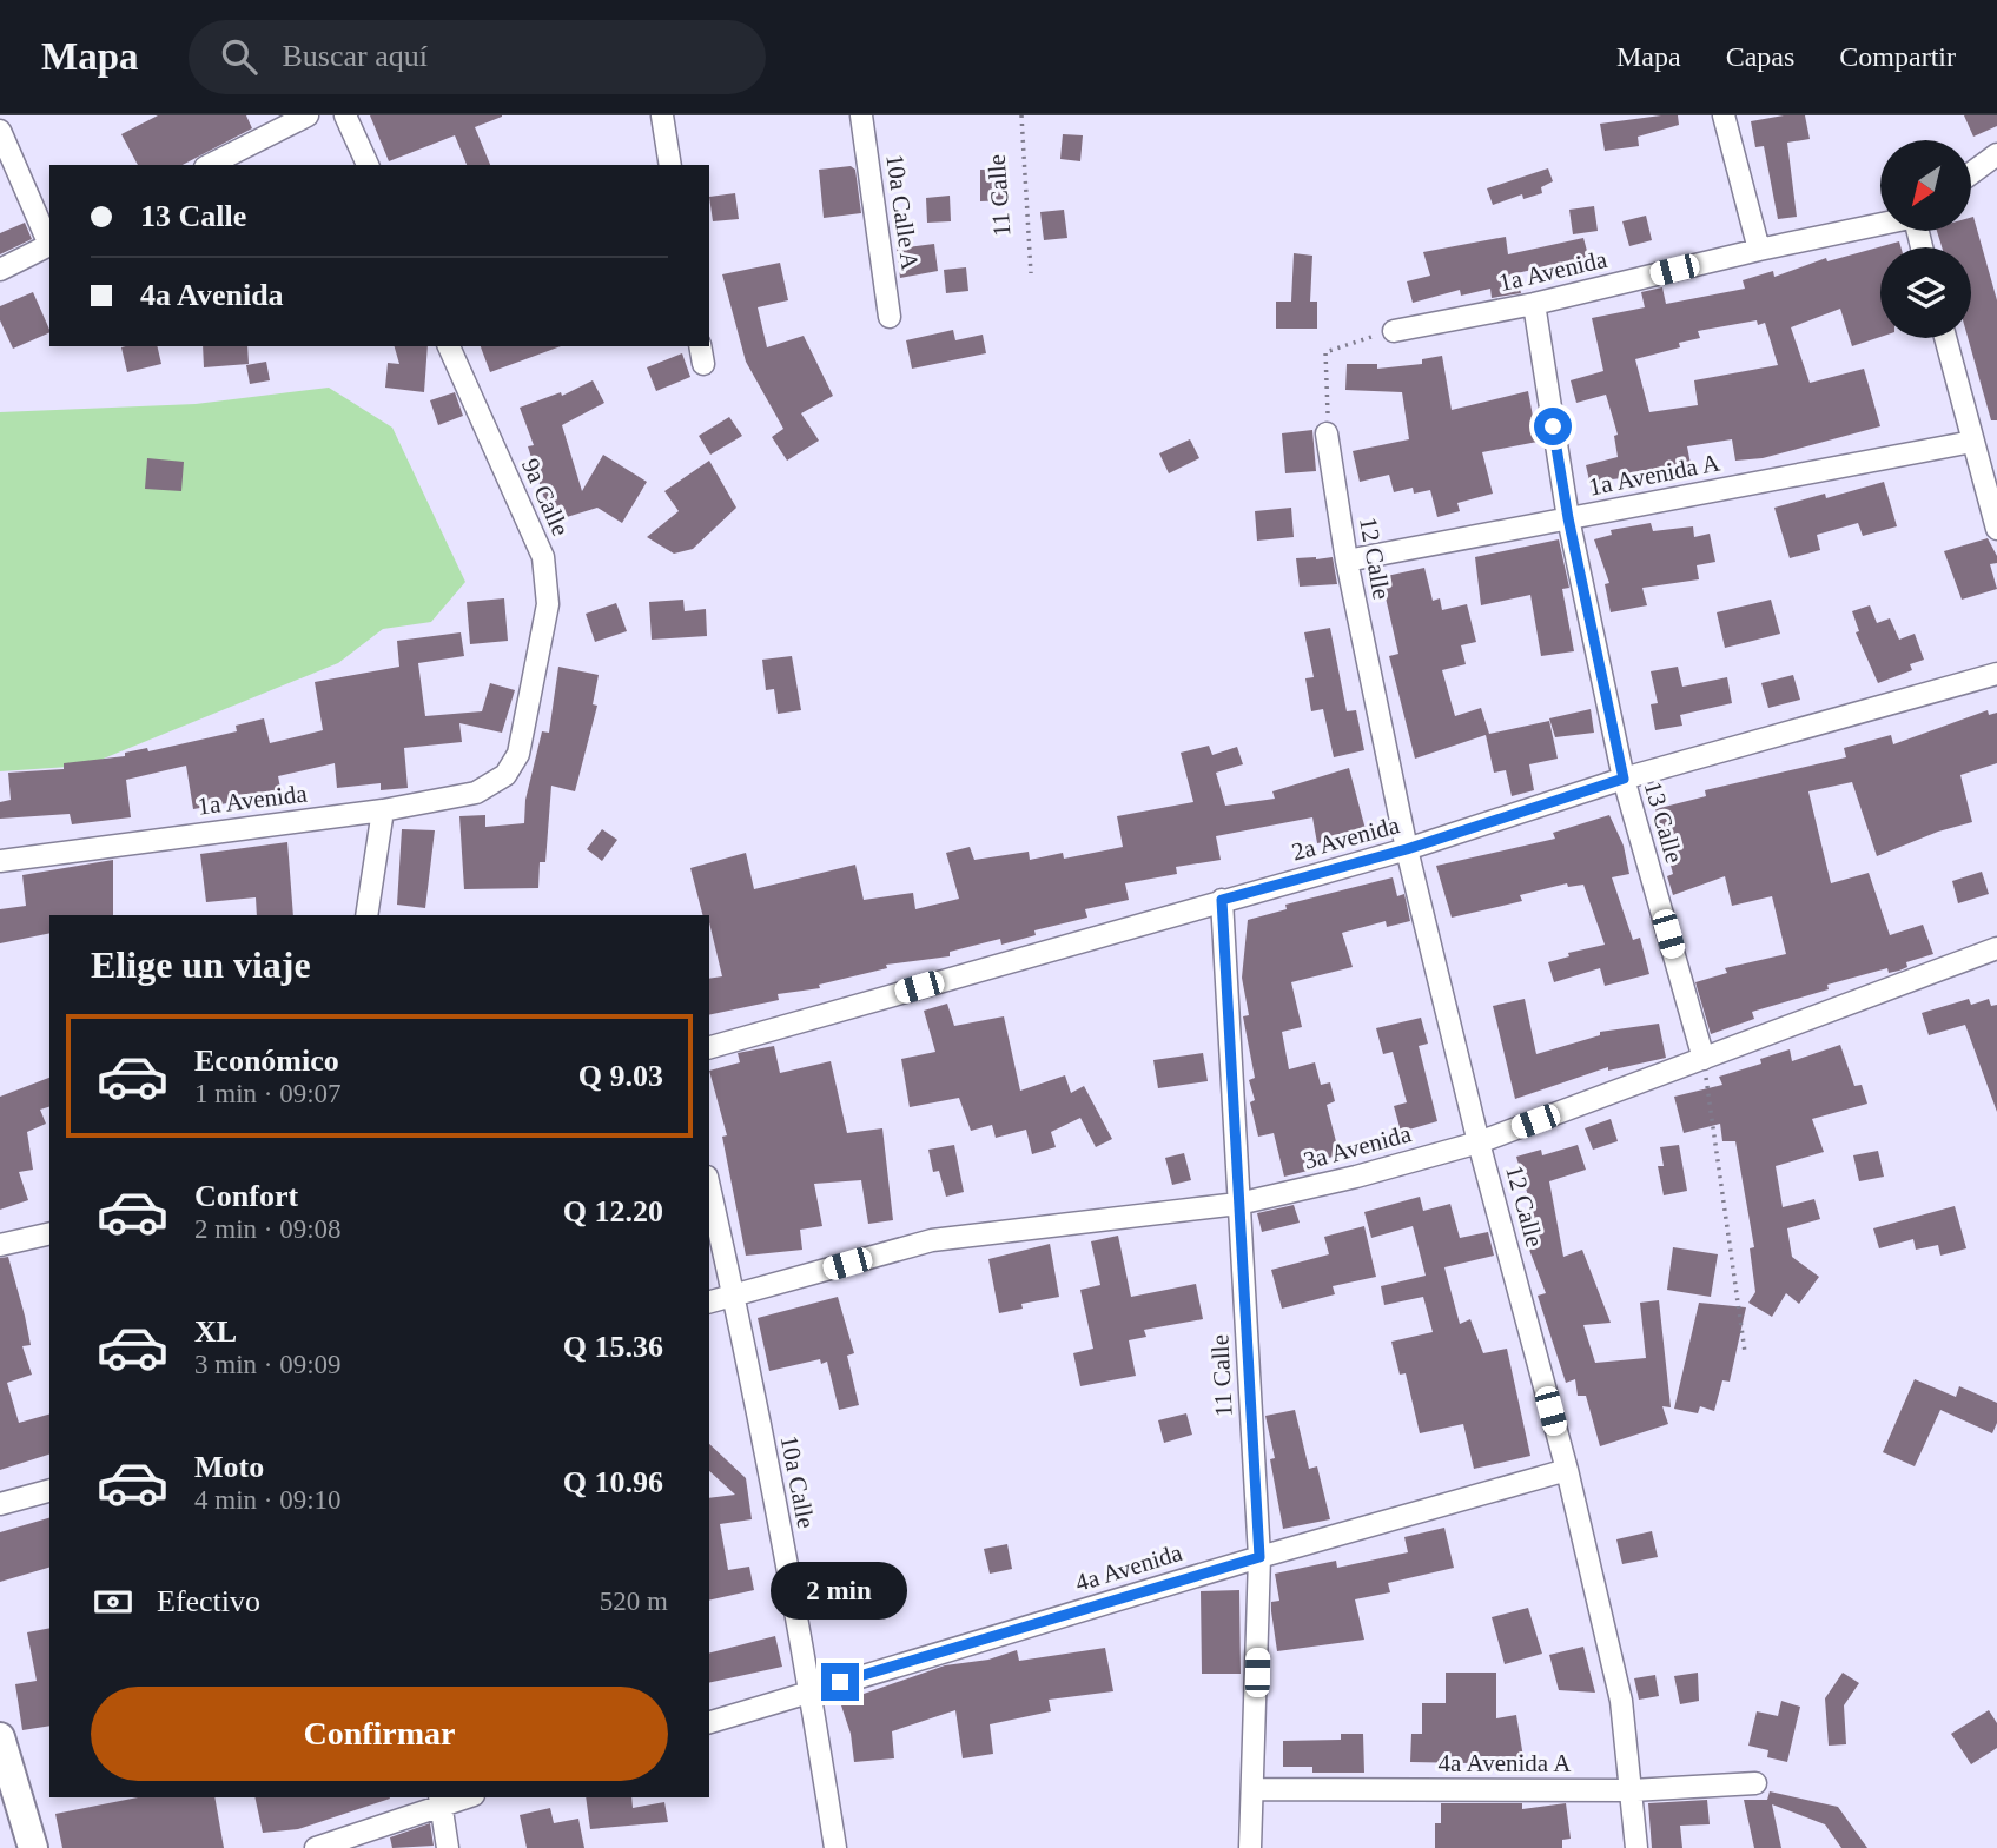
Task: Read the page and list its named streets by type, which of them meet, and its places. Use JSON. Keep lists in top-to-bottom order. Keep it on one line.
{"streets":{"street":["11 Calle","10a Calle A","1a Avenida","1a Avenida A","9a Calle","12 Calle","13 Calle","2a Avenida","3a Avenida","10a Calle","4a Avenida","4a Avenida A"]},"crossings":[["11 Calle","2a Avenida"],["11 Calle","3a Avenida"],["11 Calle","4a Avenida"],["11 Calle","4a Avenida A"],["1a Avenida","9a Calle"],["1a Avenida","13 Calle"],["1a Avenida A","12 Calle"],["1a Avenida A","13 Calle"],["12 Calle","2a Avenida"],["12 Calle","3a Avenida"],["12 Calle","4a Avenida"],["12 Calle","4a Avenida A"],["13 Calle","2a Avenida"],["13 Calle","3a Avenida"],["3a Avenida","10a Calle"],["10a Calle","4a Avenida"]],"north":"bottom left","page":{"header":"Mapa","search":"Buscar aquí","nav":["Mapa","Capas","Compartir"],"banner":["13 Calle","4a Avenida"],"heading":"Elige un viaje","list":[{"name":"Económico","note":"1 min · 09:07","value":"Q 9.03"},{"name":"Confort","note":"2 min · 09:08","value":"Q 12.20"},{"name":"XL","note":"3 min · 09:09","value":"Q 15.36"},{"name":"Moto","note":"4 min · 09:10","value":"Q 10.96"}],"pay":["Efectivo","520 m"],"bubble":"2 min","buttons":"Confirmar"}}
